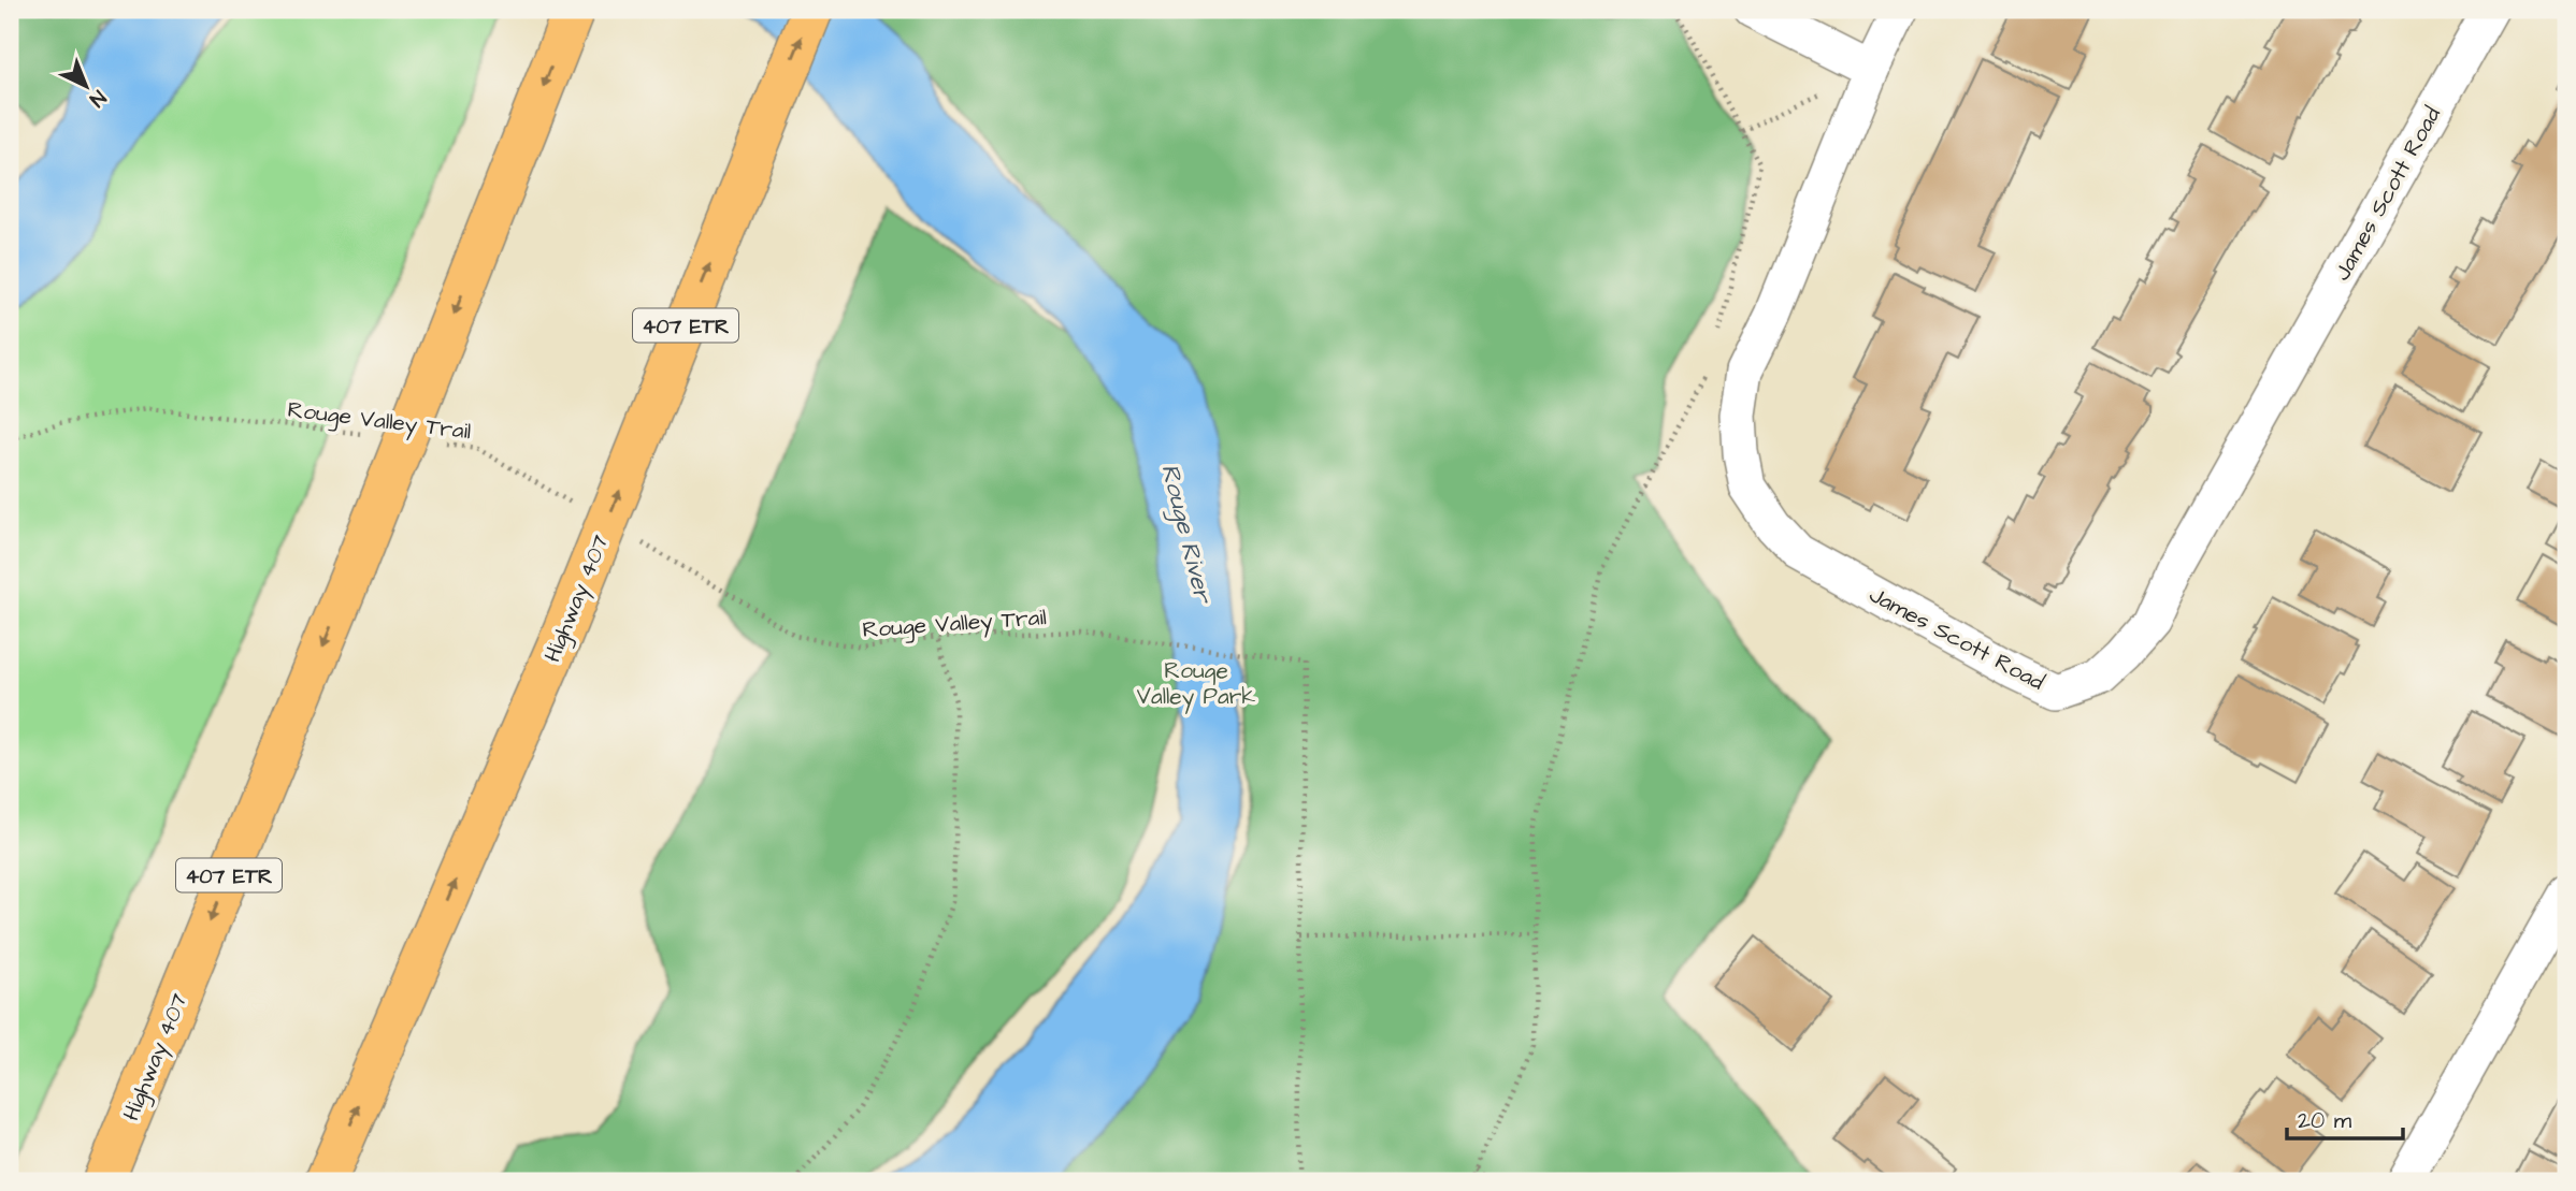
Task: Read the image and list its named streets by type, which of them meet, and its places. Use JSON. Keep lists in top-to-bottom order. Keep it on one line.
{"streets":{"highway":["407 ETR","Highway 407"],"street":["James Scott Road"],"path":["Rouge Valley Trail"]},"water":["Rouge River"],"parks":["Rouge Valley Park"],"scale_bar":"20 m","north":"bottom right"}
